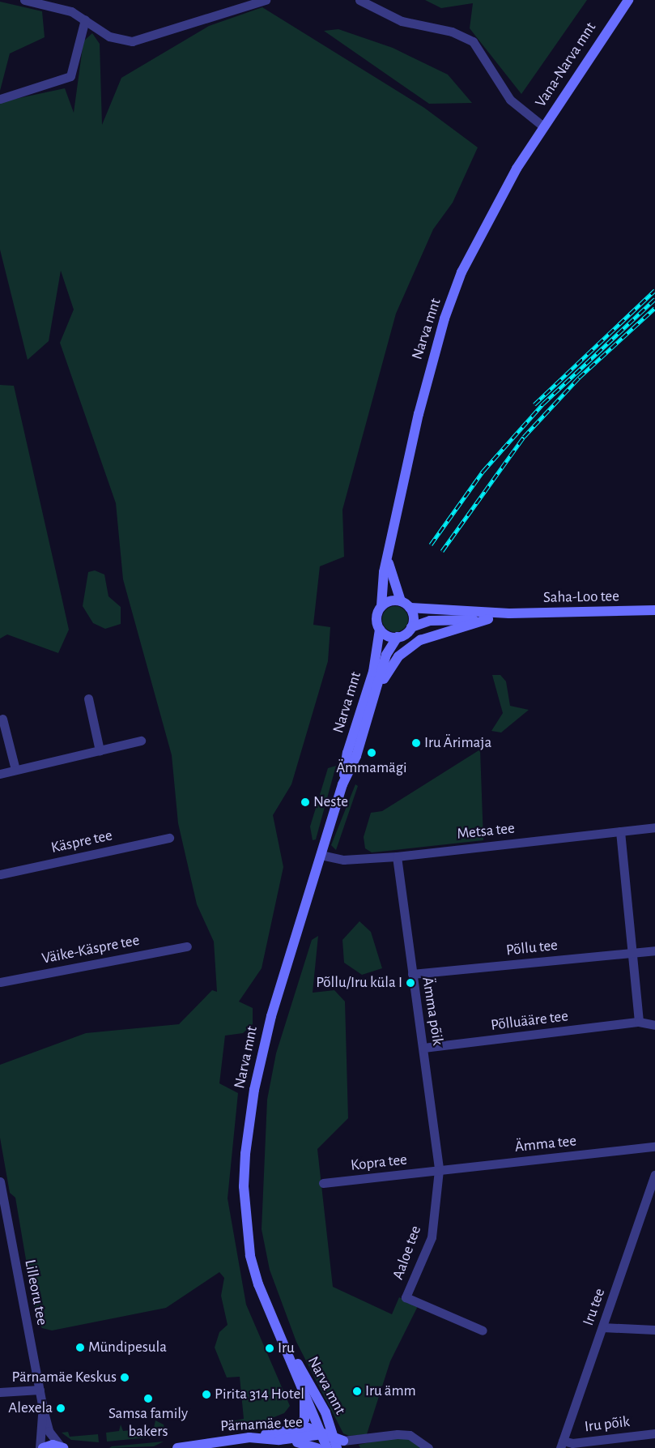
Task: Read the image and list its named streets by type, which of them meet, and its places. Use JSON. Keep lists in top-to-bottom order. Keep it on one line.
{"streets":{"main road":["Vana-Narva mnt","Narva mnt","Saha-Loo tee","Pärnamäe tee"],"street":["Metsa tee","Käspre tee","Põllu tee","Väike-Käspre tee","Ämma põik","Põlluääre tee","Ämma tee","Kopra tee","Aaloe tee","Lilleoru tee","Iru tee","Iru põik"]},"crossings":[["Vana-Narva mnt","Narva mnt"],["Narva mnt","Saha-Loo tee"],["Narva mnt","Metsa tee"],["Narva mnt","Pärnamäe tee"],["Metsa tee","Ämma põik"],["Põllu tee","Ämma põik"],["Ämma põik","Põlluääre tee"],["Ämma põik","Ämma tee"],["Ämma põik","Kopra tee"],["Ämma põik","Aaloe tee"],["Ämma tee","Kopra tee"],["Ämma tee","Aaloe tee"],["Kopra tee","Aaloe tee"],["Iru tee","Iru põik"]],"places":["Iru Ärimaja","Ämmamägi","Neste","Põllu/Iru küla I","Mündipesula","Iru","Pärnamäe Keskus","Iru ämm","Pirita 314 Hotel","Samsa family bakers","Alexela"]}
